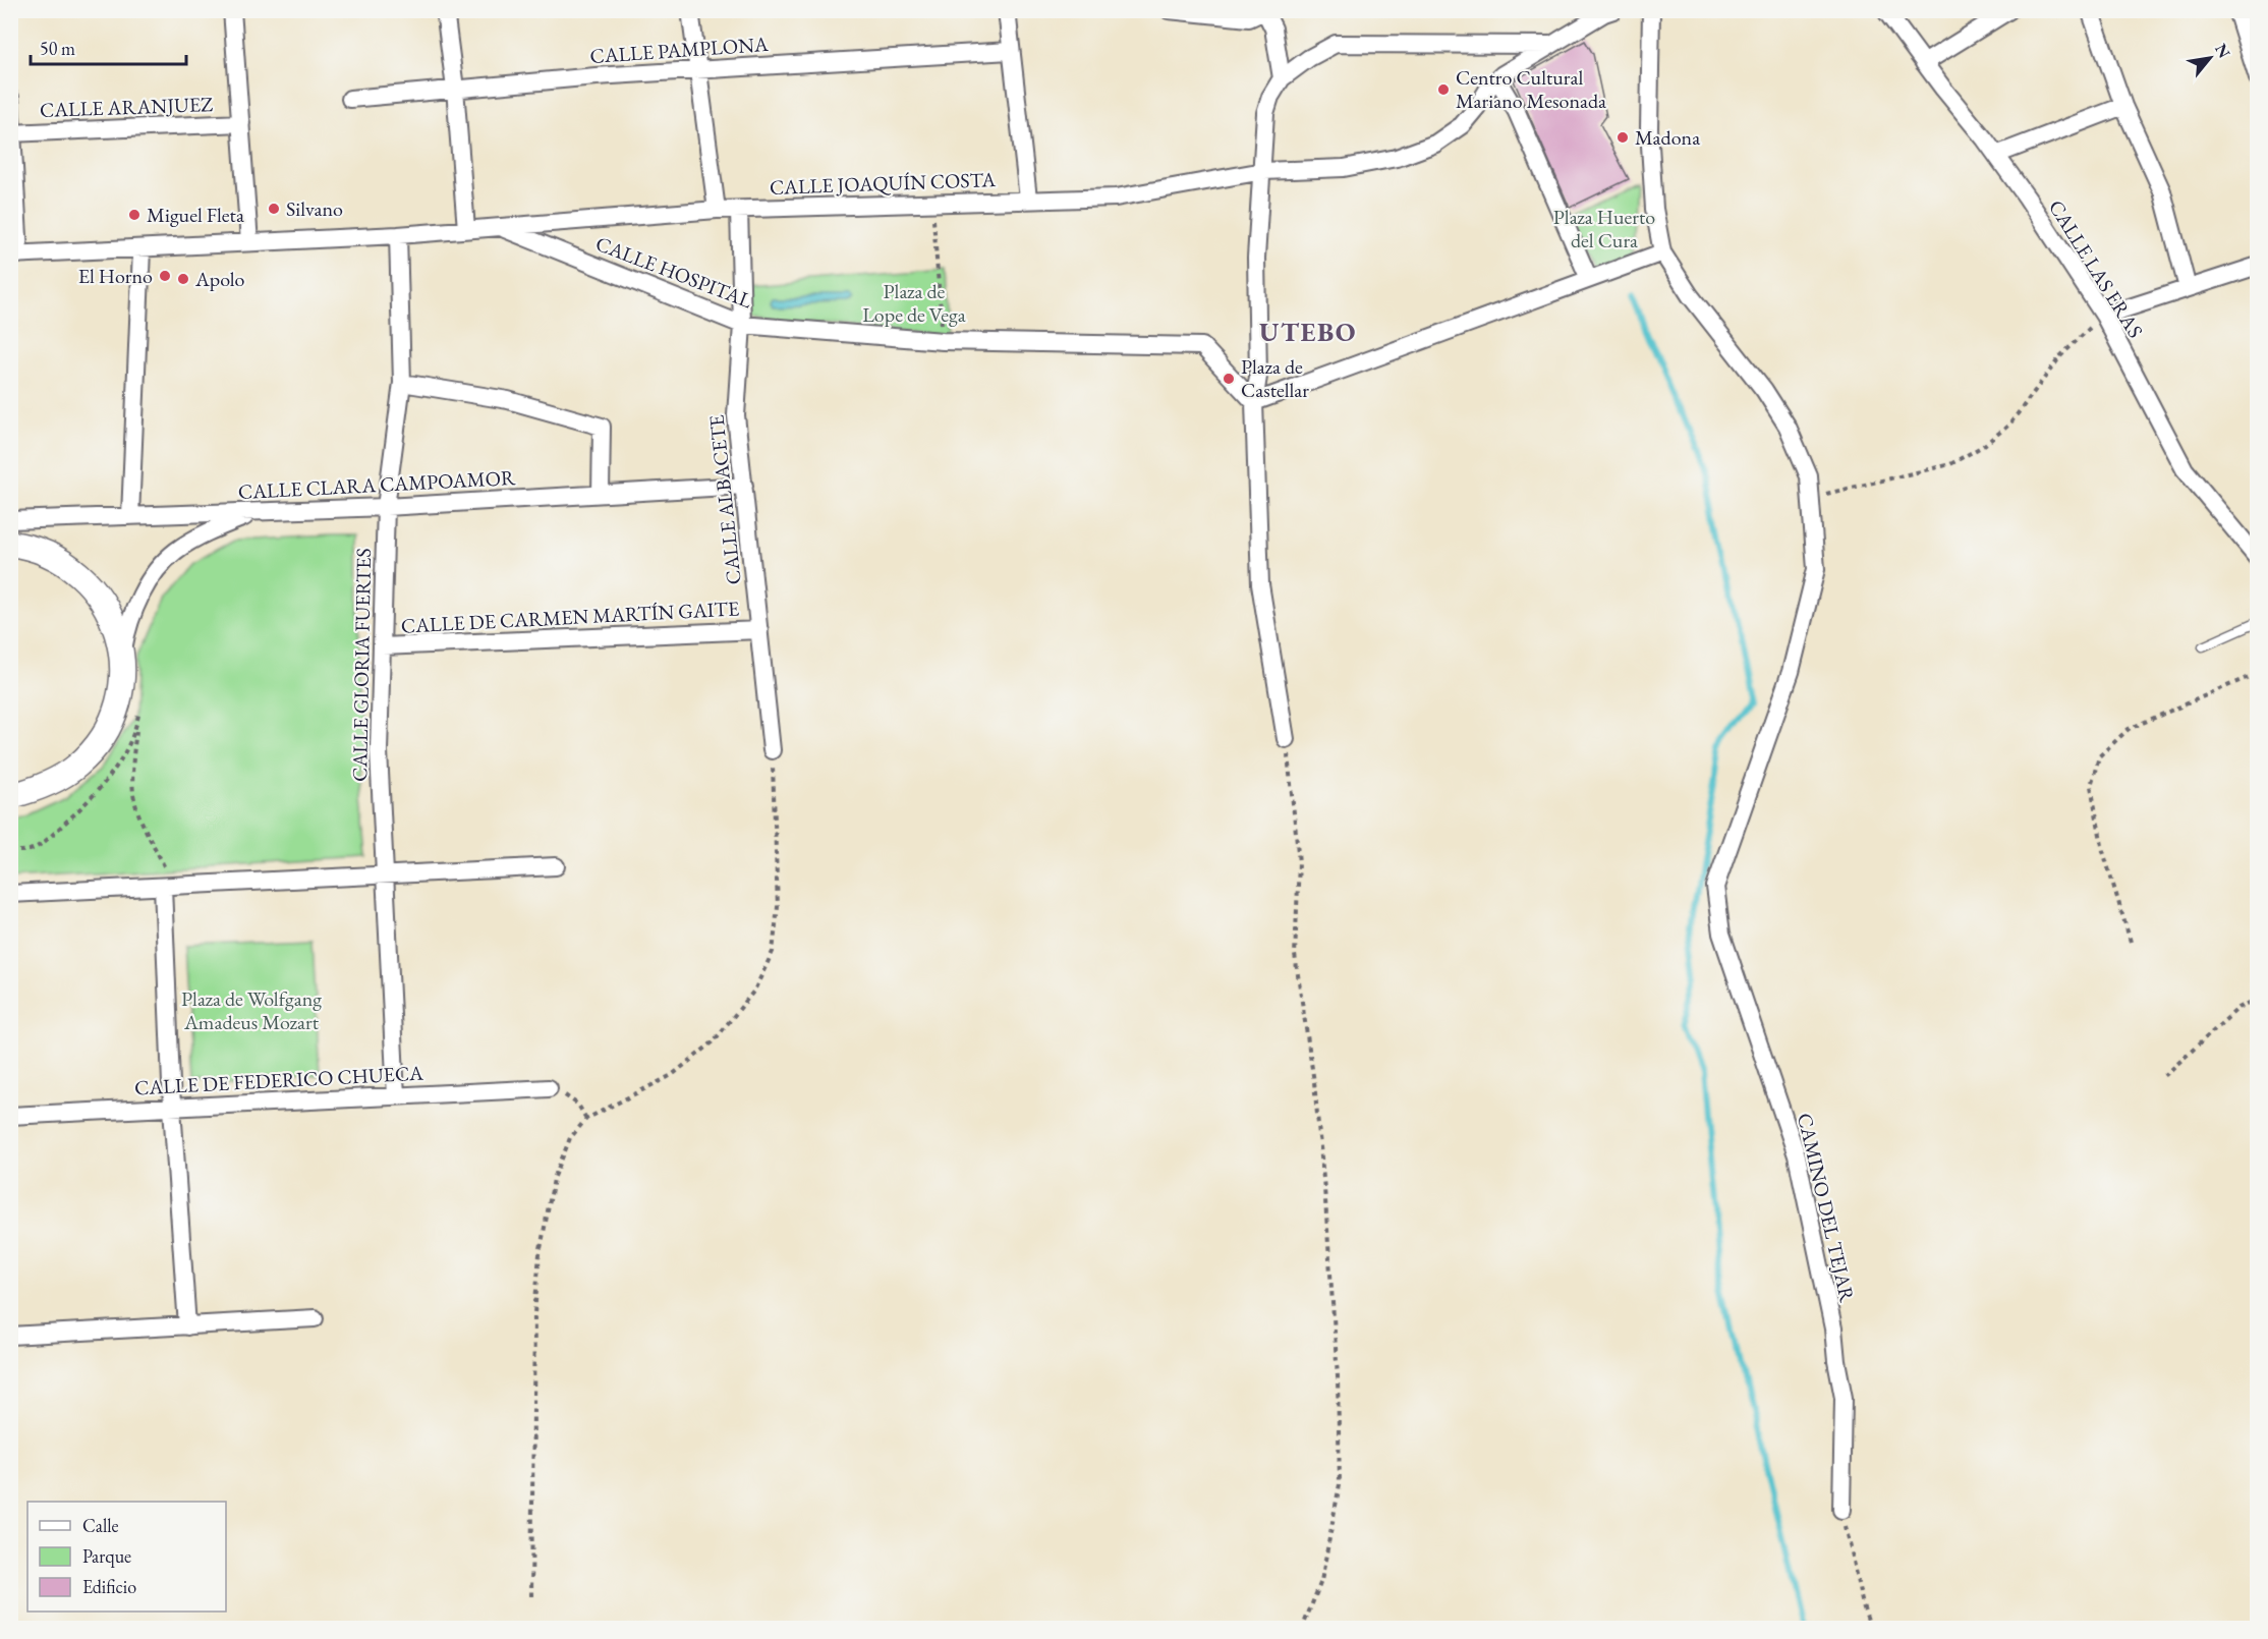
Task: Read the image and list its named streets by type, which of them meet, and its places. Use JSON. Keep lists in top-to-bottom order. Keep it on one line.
{"streets":{"street":["CALLE PAMPLONA","CALLE ARANJUEZ","CALLE JOAQUÍN COSTA","CALLE LAS ERAS","CALLE HOSPITAL","CALLE CLARA CAMPOAMOR","CALLE ALBACETE","CALLE DE CARMEN MARTÍN GAITE","CALLE GLORIA FUERTES","CALLE DE FEDERICO CHUECA","CAMINO DEL TEJAR"]},"crossings":[["CALLE JOAQUÍN COSTA","CALLE HOSPITAL"],["CALLE JOAQUÍN COSTA","CALLE ALBACETE"],["CALLE JOAQUÍN COSTA","CALLE GLORIA FUERTES"],["CALLE HOSPITAL","CALLE ALBACETE"],["CALLE CLARA CAMPOAMOR","CALLE ALBACETE"],["CALLE CLARA CAMPOAMOR","CALLE GLORIA FUERTES"],["CALLE ALBACETE","CALLE DE CARMEN MARTÍN GAITE"],["CALLE DE CARMEN MARTÍN GAITE","CALLE GLORIA FUERTES"],["CALLE GLORIA FUERTES","CALLE DE FEDERICO CHUECA"]],"districts":["UTEBO"],"parks":["Plaza Huerto del Cura","Plaza de Lope de Vega","Plaza de Wolfgang Amadeus Mozart"],"places":["Centro Cultural Mariano Mesonada","Madona","Silvano","Miguel Fleta","El Horno","Apolo","Plaza de Castellar"],"legend":["Calle","Parque","Edificio"],"scale_bar":"50 m","north":"top right"}
